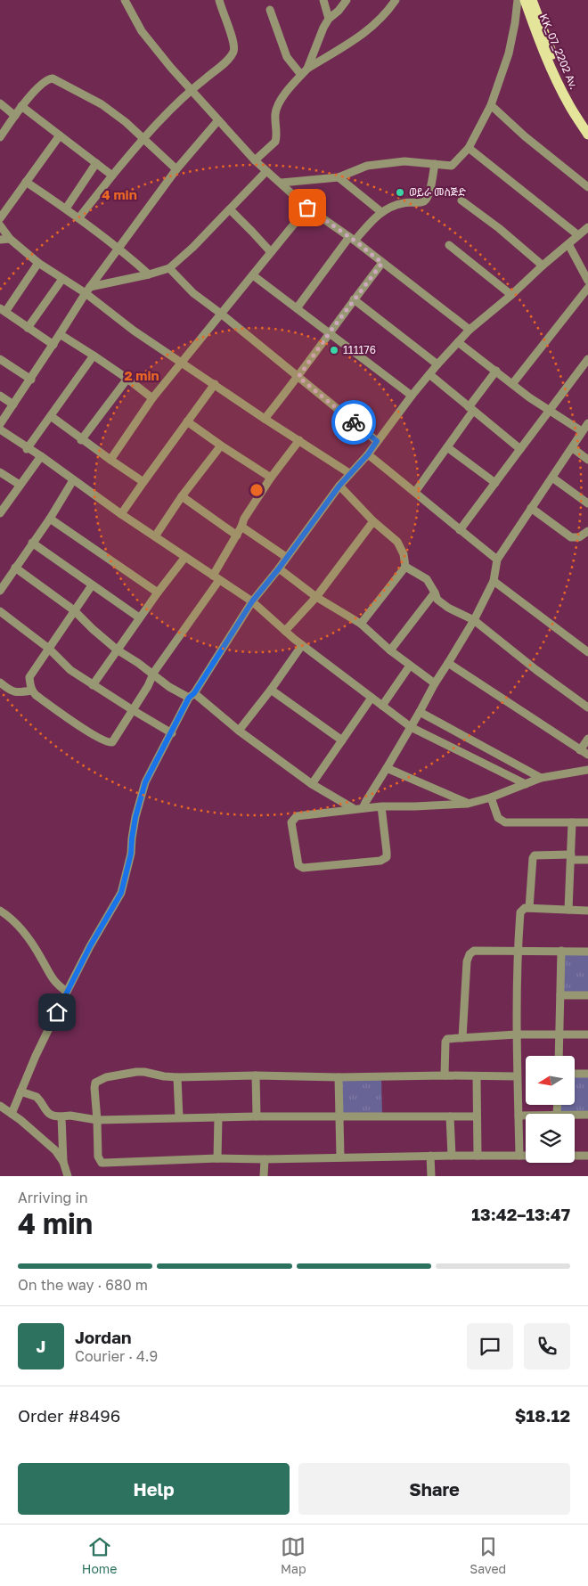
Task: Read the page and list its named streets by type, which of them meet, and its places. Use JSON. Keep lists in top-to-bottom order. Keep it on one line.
{"streets":{"main road":["KK_07_2202 Av."]},"places":["ወይራ መስጅድ","111176"],"north":"left","page":{"heading":["4 min","Arriving in","13:42–13:47"],"panel":["Jordan","Courier · 4.9","Order #8496","$18.12"],"bar":"On the way · 680 m","round":"J","buttons":["Help","Share"],"tabs":["Home","Map","Saved"]},"rings":["4 min","2 min"]}
